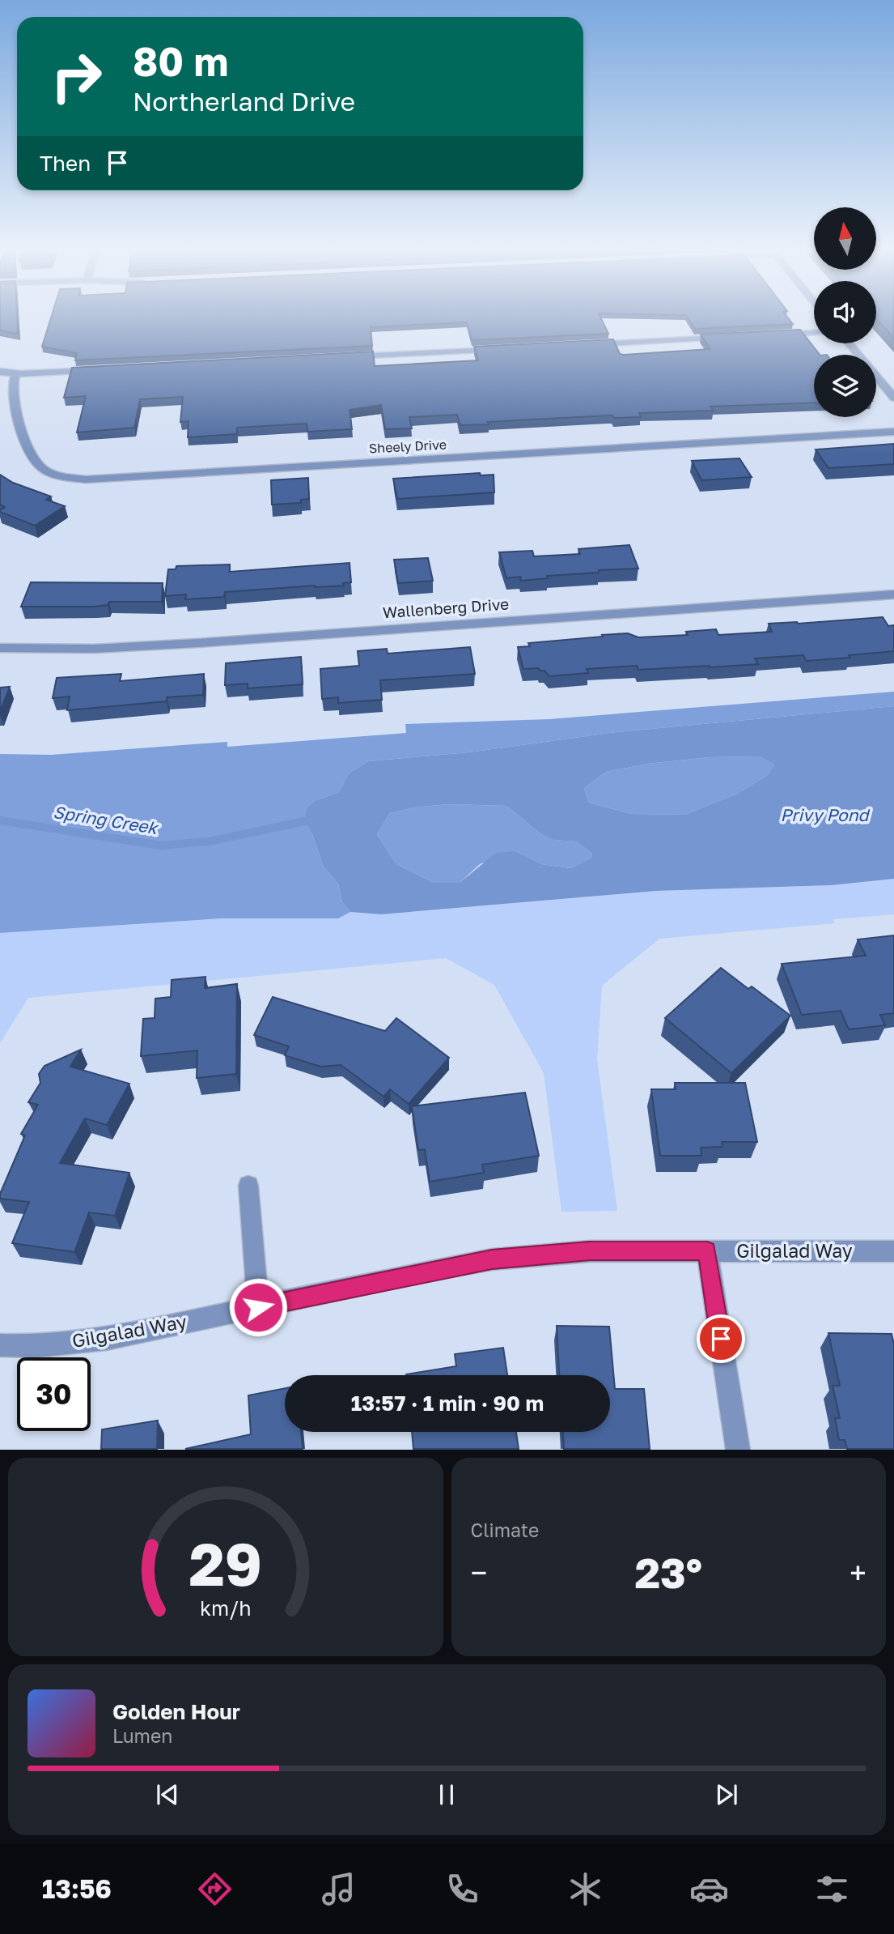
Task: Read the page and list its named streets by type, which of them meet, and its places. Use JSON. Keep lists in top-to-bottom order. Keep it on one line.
{"streets":{"street":["Sheely Drive","Wallenberg Drive","Gilgalad Way"]},"water":["Privy Pond","Spring Creek"],"north":"top","page":{"turn":["80 m","Northerland Drive"],"then":"Then","limit":"30","trip":"13:57 · 1 min · 90 m","tile":"Climate","heat":["−","23°","+"],"song":["Golden Hour","Lumen"],"tabs":"13:56","gauge":["29","km/h"]}}
